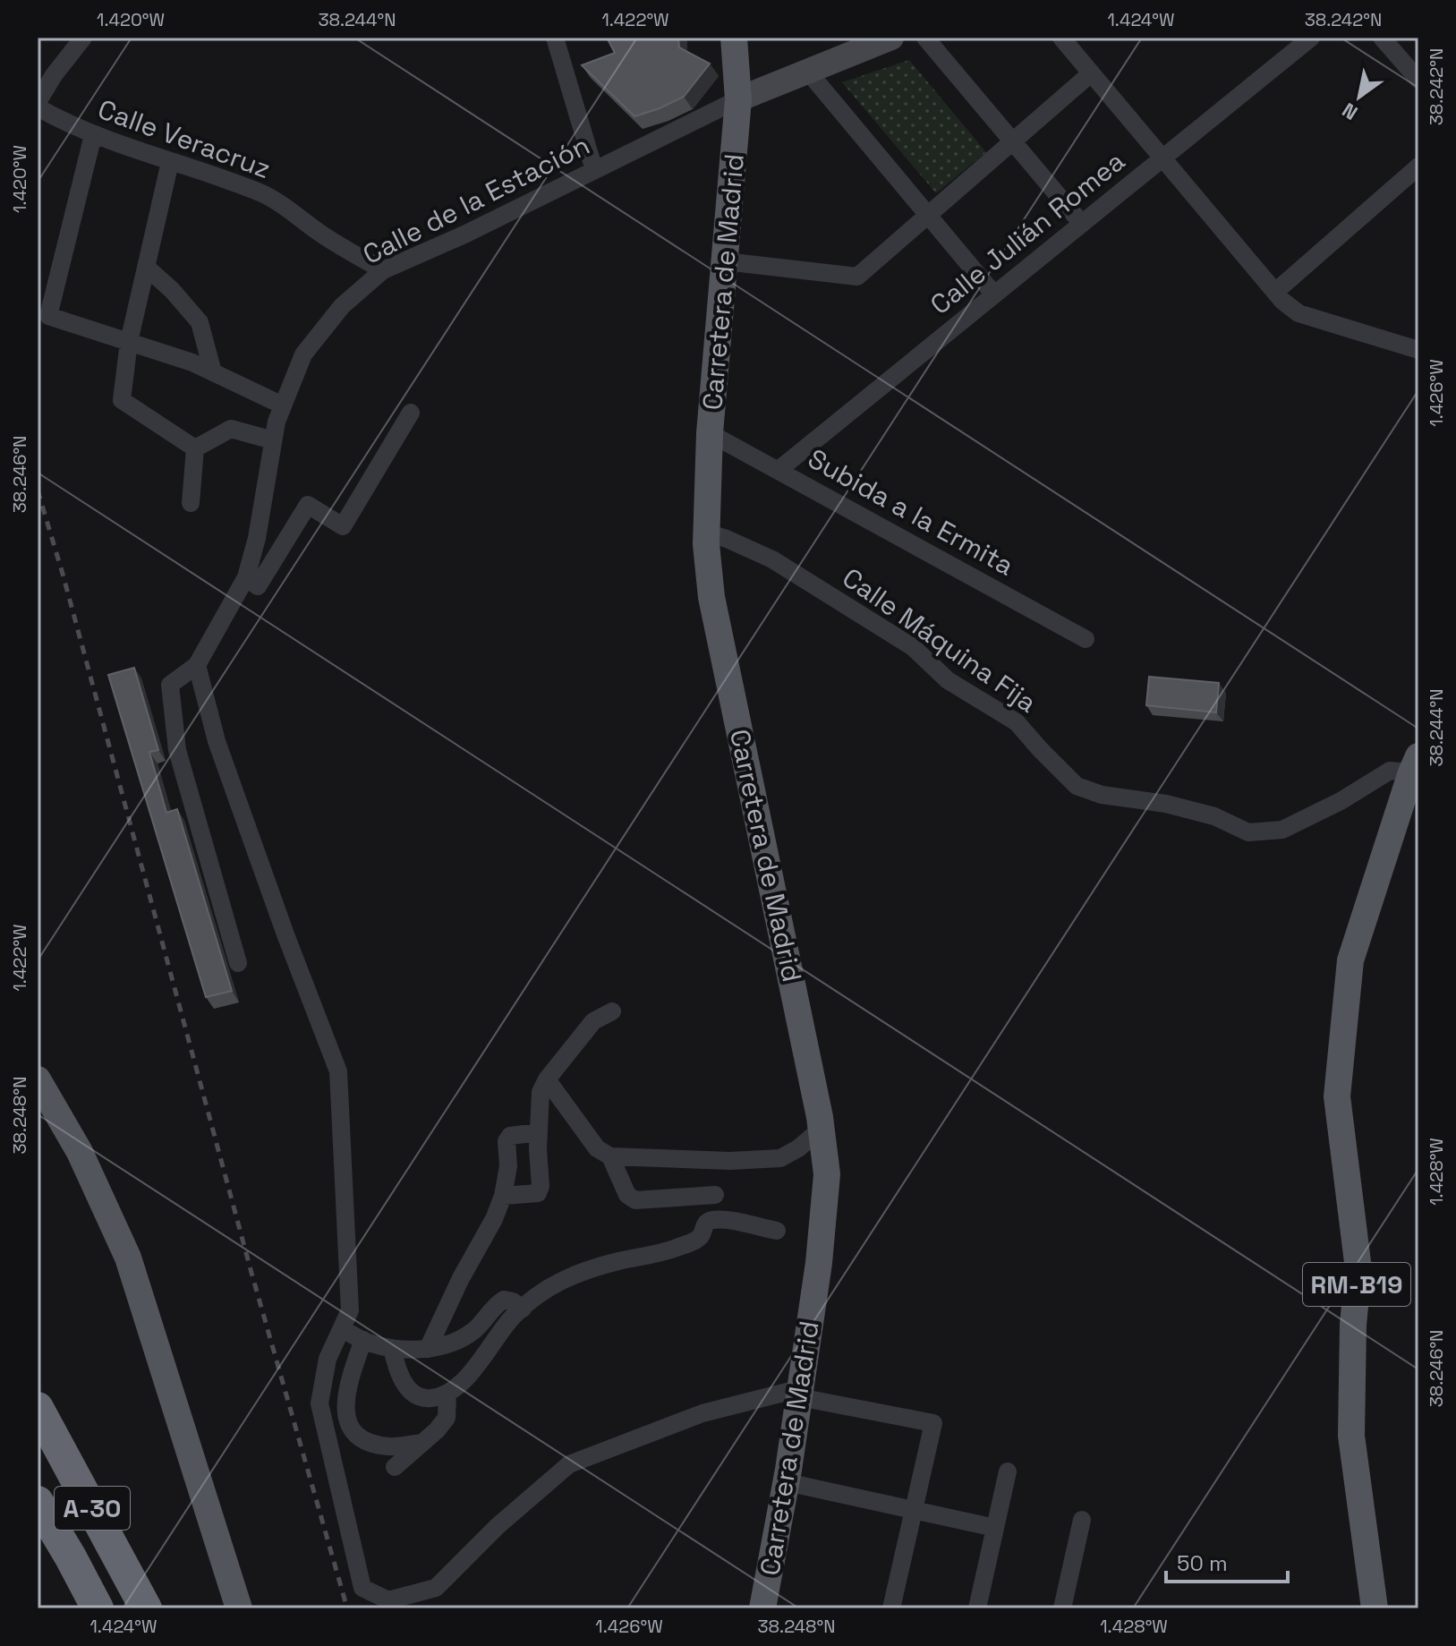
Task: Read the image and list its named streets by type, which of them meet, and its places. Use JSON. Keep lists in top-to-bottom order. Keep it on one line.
{"streets":{"highway":["A-30"],"main road":["Carretera de Madrid","RM-B19"],"street":["Calle Veracruz","Calle de la Estación","Calle Julián Romea","Subida a la Ermita","Calle Máquina Fija"]},"crossings":[["Calle Veracruz","Calle de la Estación"],["Calle de la Estación","Carretera de Madrid"],["Calle Julián Romea","Subida a la Ermita"],["Carretera de Madrid","Subida a la Ermita"],["Carretera de Madrid","Calle Máquina Fija"],["Calle Máquina Fija","RM-B19"]],"scale_bar":"50 m","north":"bottom left","coordinates":["1.420°W","38.244°N","1.422°W","1.424°W","38.242°N","1.426°W","38.246°N","38.248°N","1.428°W"]}
